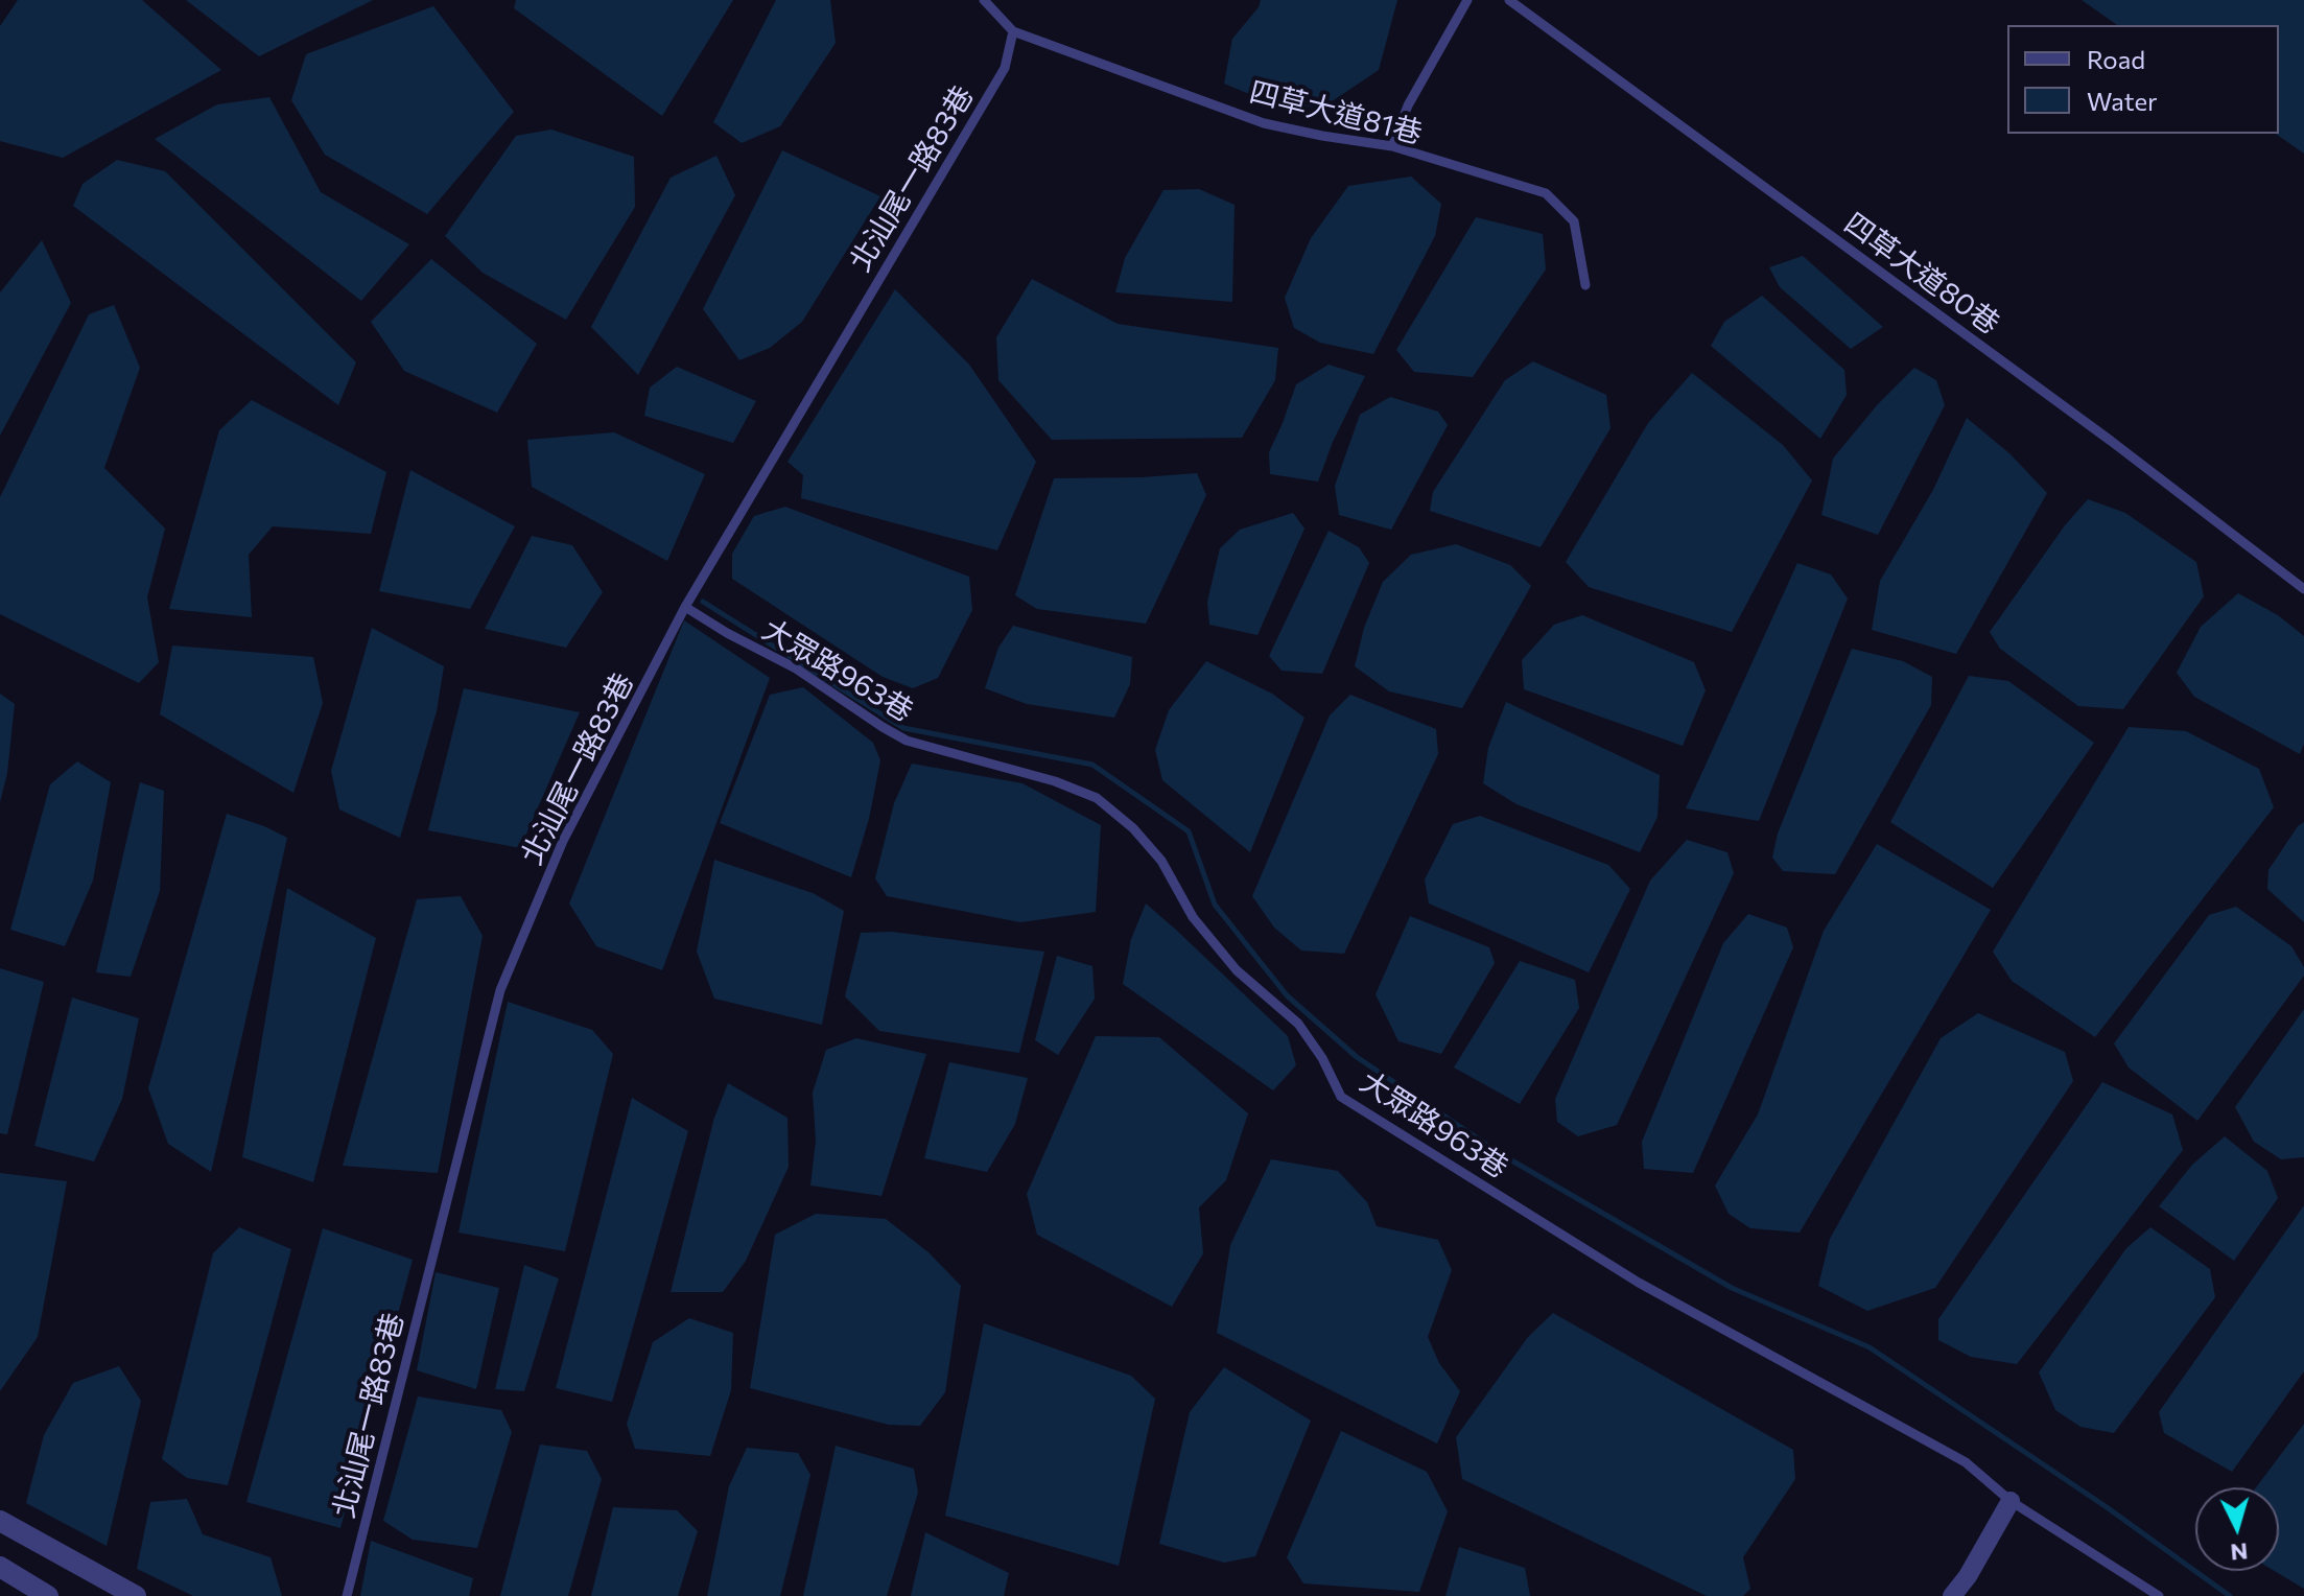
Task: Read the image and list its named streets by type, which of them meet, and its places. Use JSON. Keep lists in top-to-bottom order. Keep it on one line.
{"streets":{"lane":["四草大道81巷","北汕尾一路83巷","四草大道80巷","大眾路963巷"]},"crossings":[["四草大道81巷","北汕尾一路83巷"],["北汕尾一路83巷","大眾路963巷"]],"legend":["Road","Water"],"north":"bottom"}
